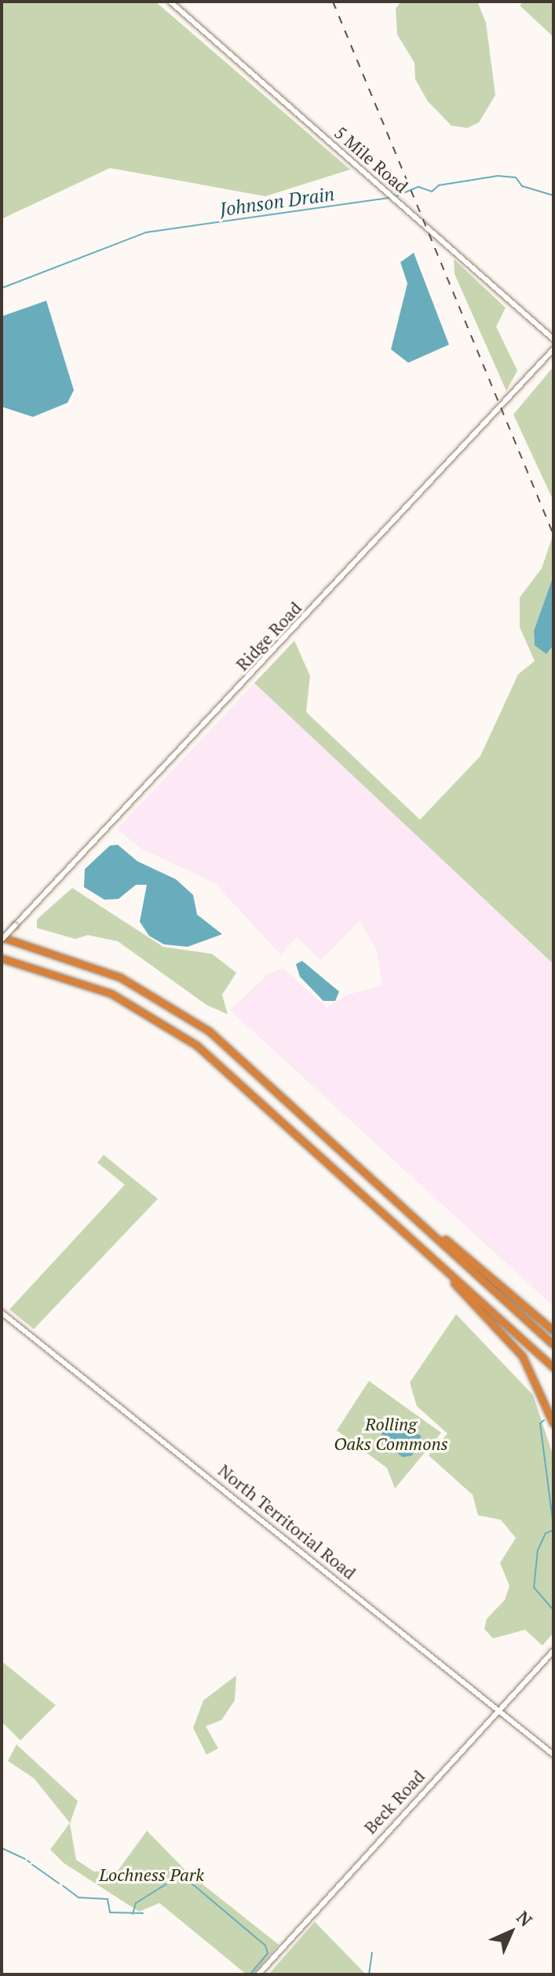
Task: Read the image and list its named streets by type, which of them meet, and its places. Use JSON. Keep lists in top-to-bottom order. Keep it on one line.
{"streets":{"street":["5 Mile Road","Ridge Road","North Territorial Road","Beck Road"]},"crossings":[["North Territorial Road","Beck Road"]],"water":["Johnson Drain"],"parks":["Rolling Oaks Commons","Lochness Park"],"north":"top right"}
